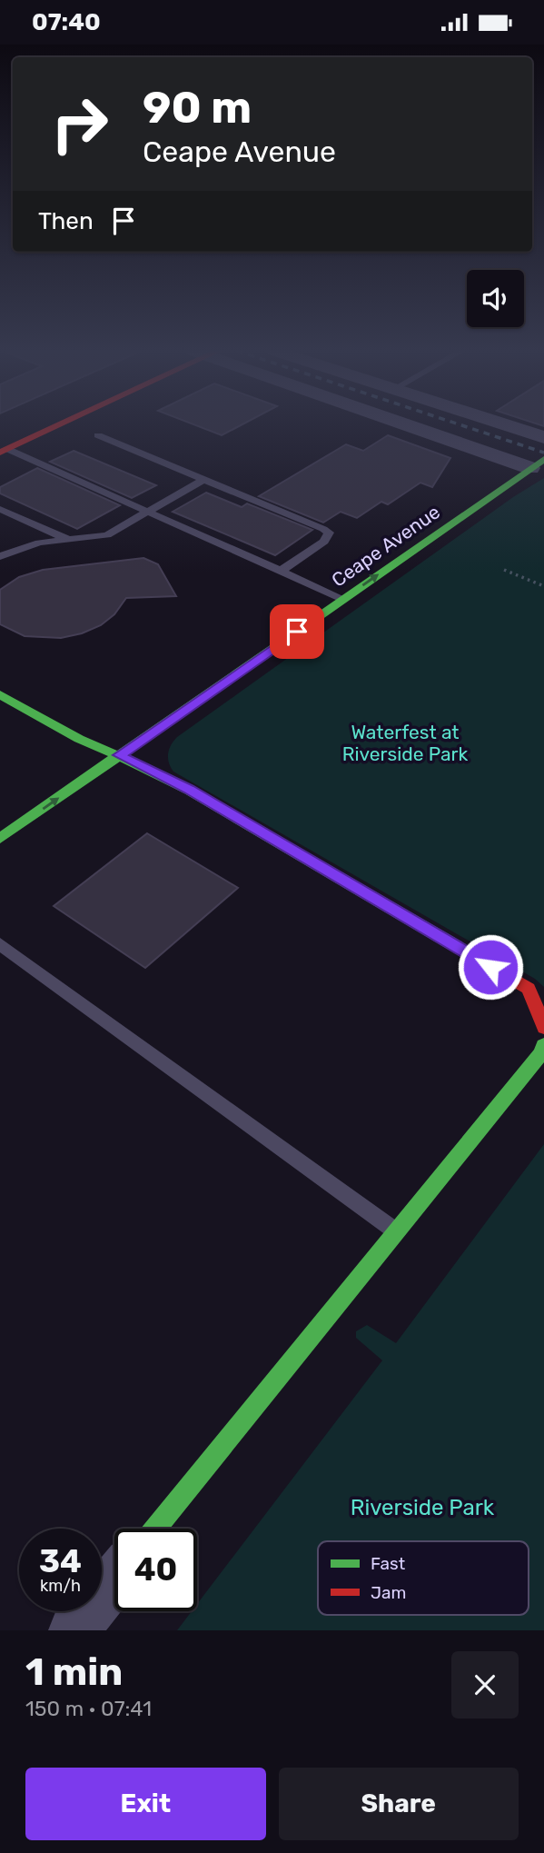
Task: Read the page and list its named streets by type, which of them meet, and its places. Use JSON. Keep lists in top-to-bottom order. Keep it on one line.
{"streets":{"street":["Ceape Avenue"]},"one_way":["Ceape Avenue"],"parks":["Waterfest at Riverside Park","Riverside Park"],"legend":["Fast","Jam"],"page":{"status":"07:40","turn":["90 m","Ceape Avenue"],"then":"Then","speed":"34 km/h","limit":"40","heading":["1 min","150 m · 07:41"],"buttons":["Exit","Share"]}}
